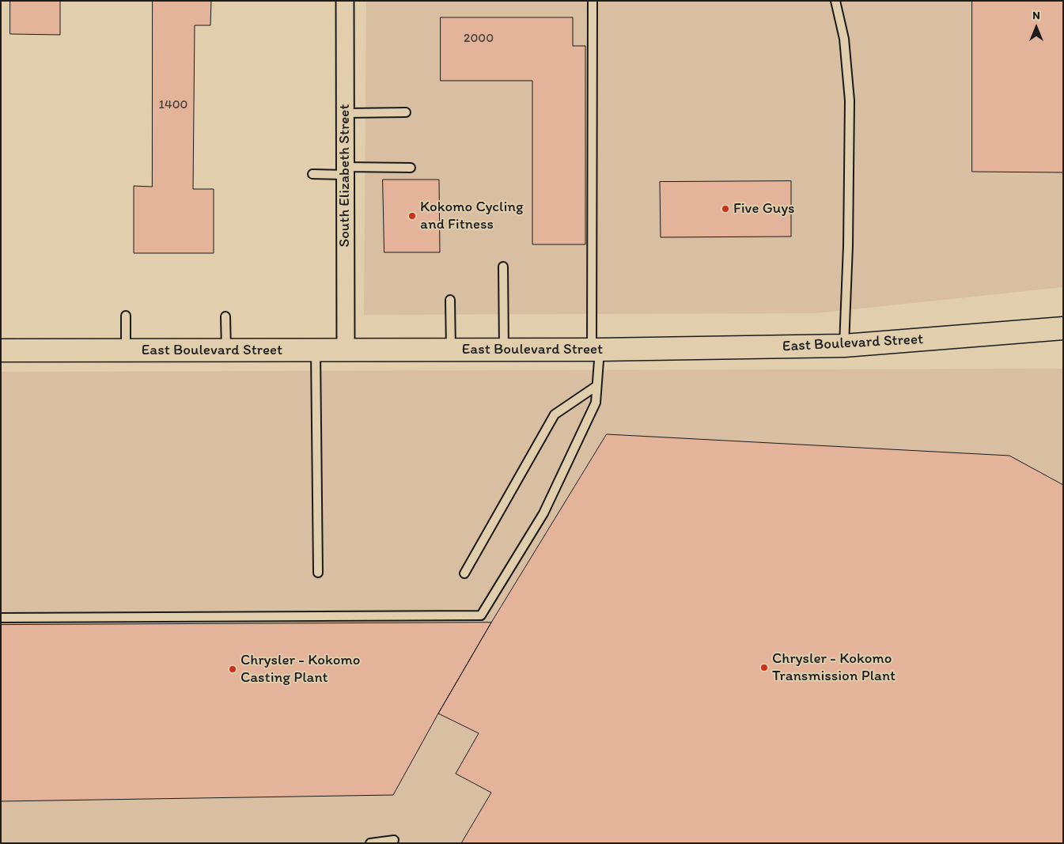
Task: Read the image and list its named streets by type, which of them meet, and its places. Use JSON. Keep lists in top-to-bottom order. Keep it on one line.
{"streets":{"main road":["East Boulevard Street"],"street":["South Elizabeth Street"]},"crossings":[["South Elizabeth Street","East Boulevard Street"]],"places":["Five Guys","Kokomo Cycling and Fitness","Chrysler - Kokomo Transmission Plant","Chrysler - Kokomo Casting Plant"],"house_numbers":["2000","1400"],"north":"top"}
